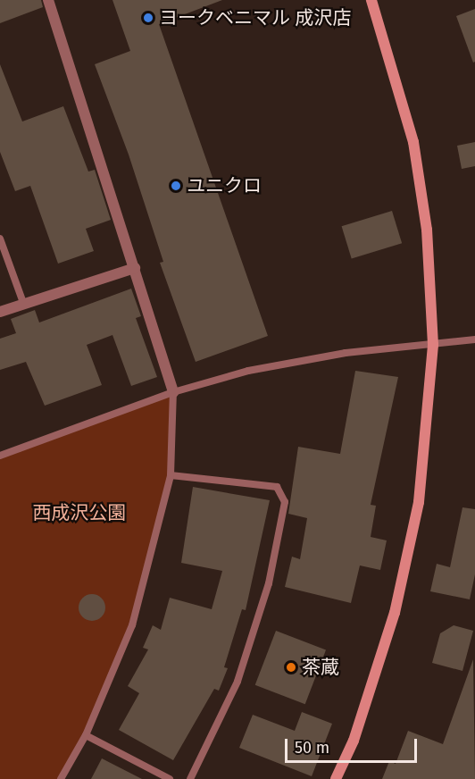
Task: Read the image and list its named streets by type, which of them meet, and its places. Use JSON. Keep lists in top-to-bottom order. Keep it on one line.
{"parks":["西成沢公園"],"places":["ヨークベニマル 成沢店","ユニクロ","茶蔵"],"scale_bar":"50 m"}
